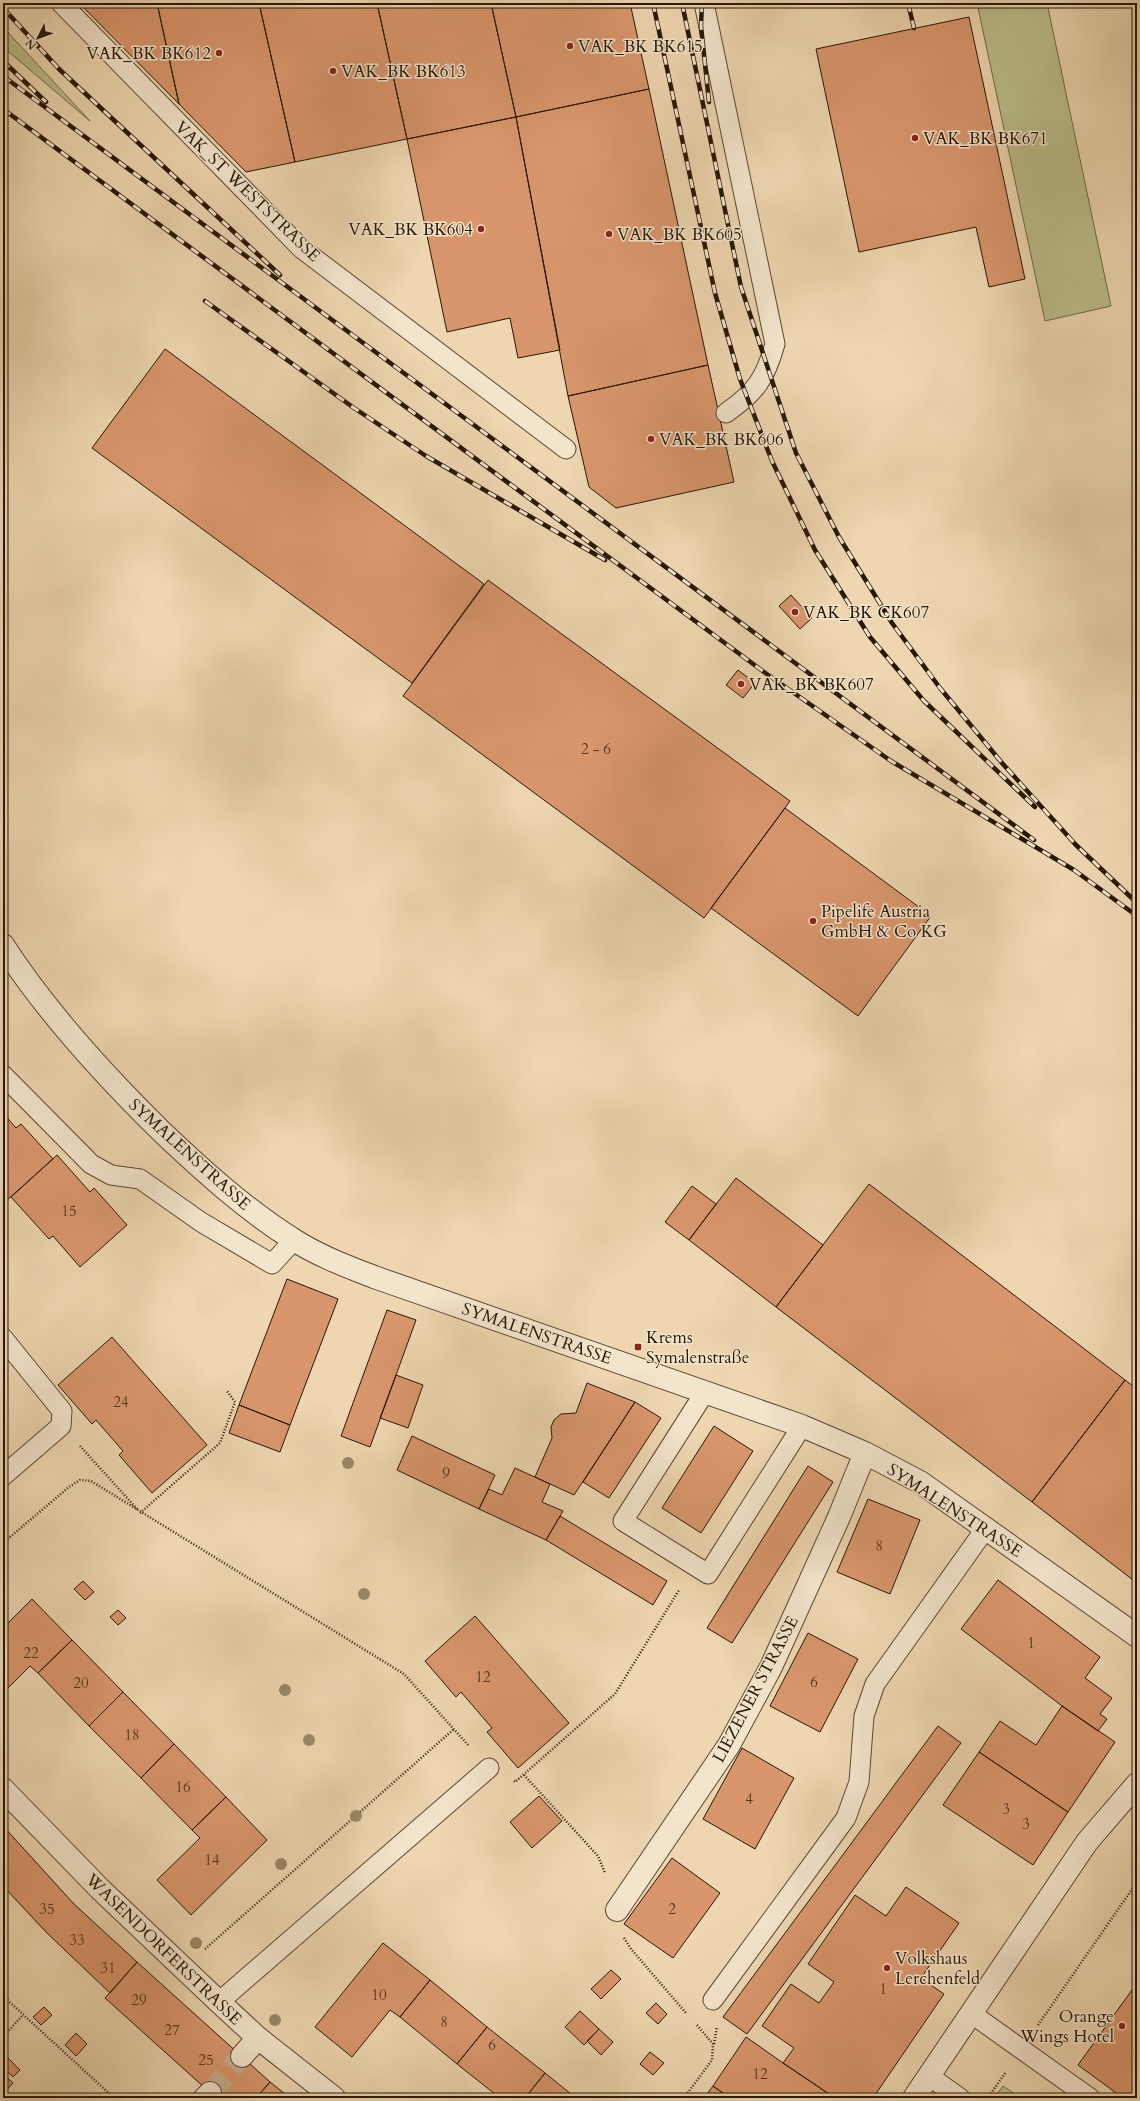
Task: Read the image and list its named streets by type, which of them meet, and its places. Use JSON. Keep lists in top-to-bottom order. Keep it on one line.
{"streets":{"street":["SYMALENSTRASSE","LIEZENER STRASSE","WASENDORFERSTRASSE"],"lane":["VAK_ST WESTSTRASSE"]},"crossings":[["SYMALENSTRASSE","LIEZENER STRASSE"]],"places":{"other":["VAK_BK BK615","VAK_BK BK612","VAK_BK BK613","VAK_BK BK671","VAK_BK BK604","VAK_BK BK605","VAK_BK BK606","VAK_BK CK607","VAK_BK BK607","Pipelife Austria GmbH & Co KG","Volkshaus Lerchenfeld","Orange Wings Hotel"],"transit":["Krems Symalenstraße"]},"house_numbers":["2 - 6","15","24","9","8","1","22","12","6","20","18","16","4","3","3","14","35","2","33","31","1","10","29","8","27","6","25","12"],"north":"bottom left"}
